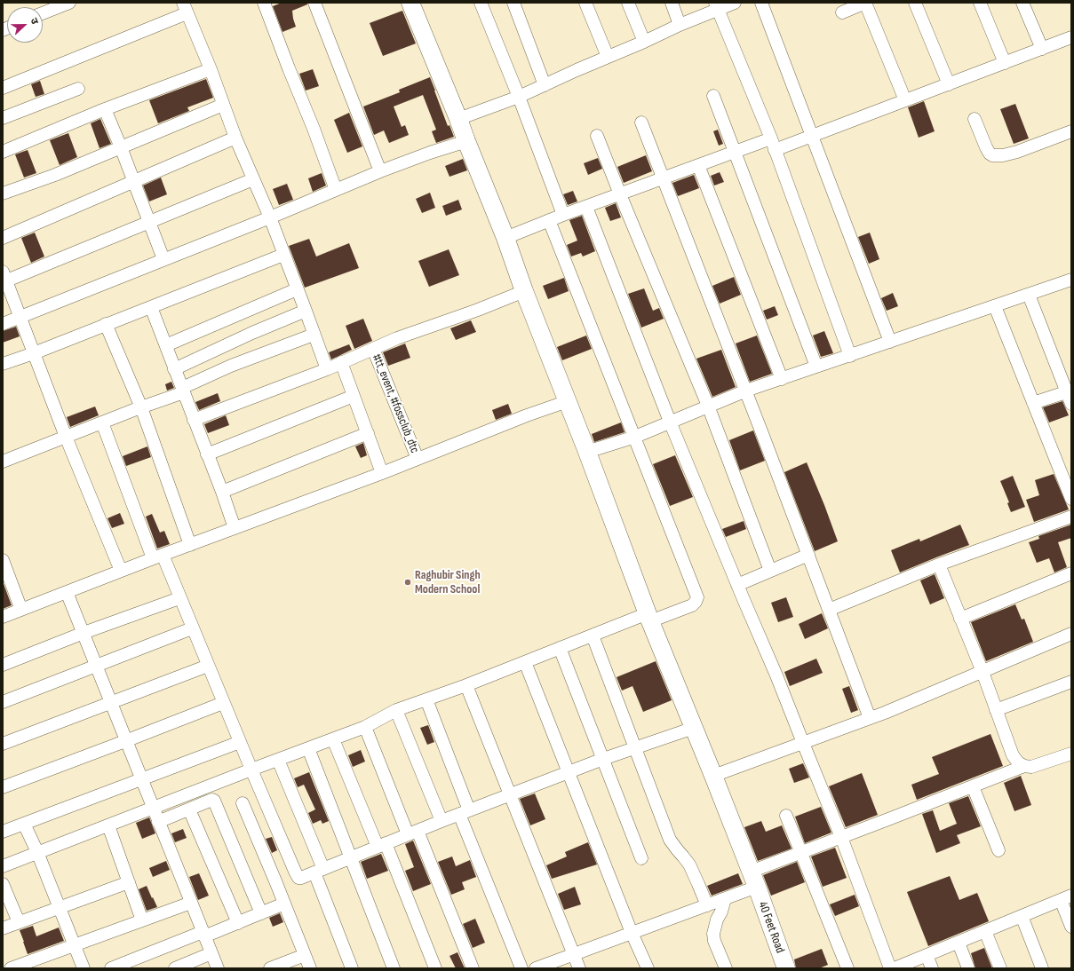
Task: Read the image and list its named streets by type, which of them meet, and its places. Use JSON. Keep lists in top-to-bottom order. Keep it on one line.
{"streets":{"street":["#tt_event, #fossclub_dtc","40 Feet Road"]},"places":["Raghubir Singh Modern School"],"north":"right"}
